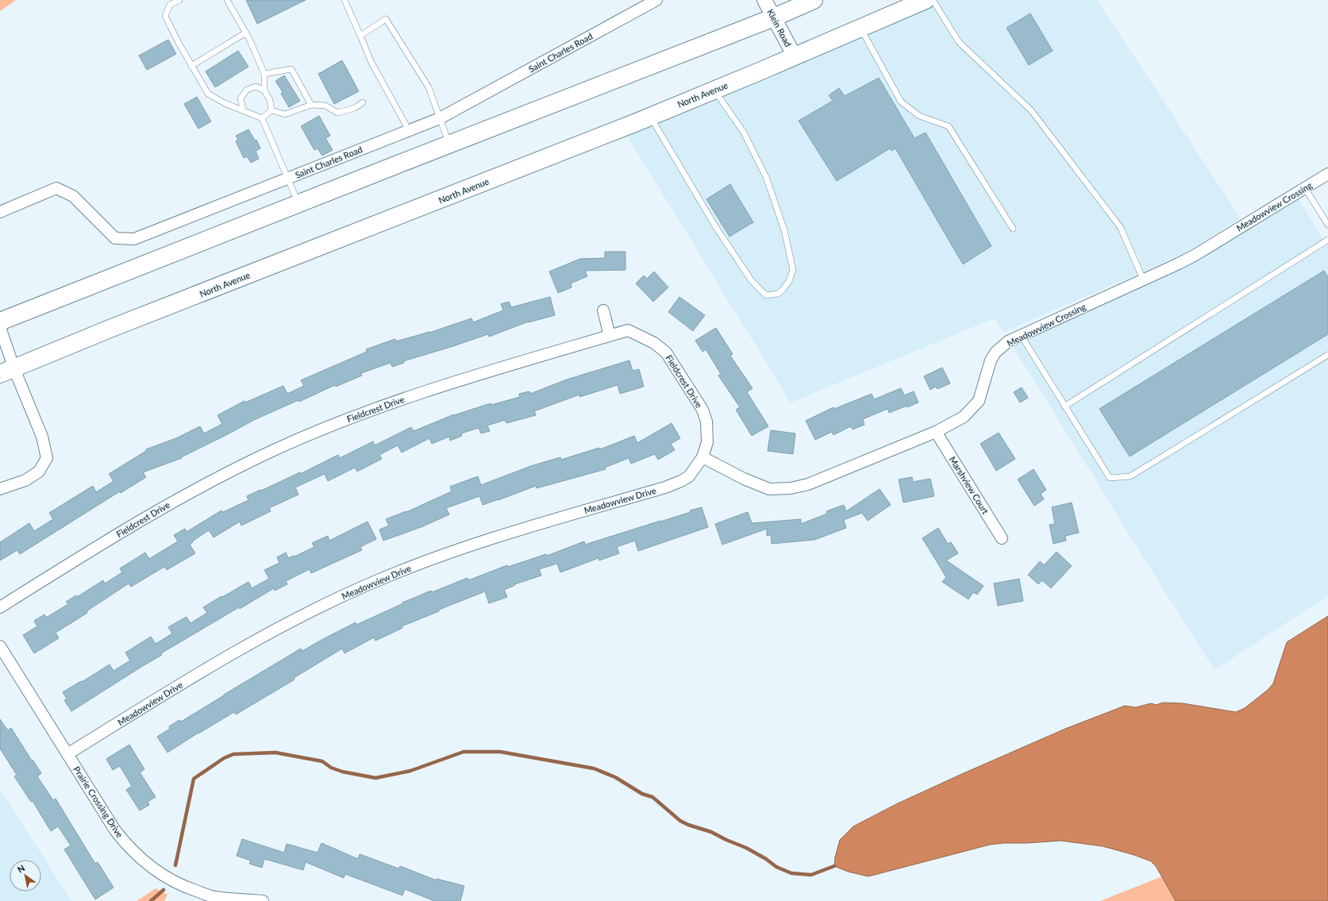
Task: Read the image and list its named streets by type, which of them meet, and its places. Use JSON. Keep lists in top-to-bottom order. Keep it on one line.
{"streets":{"main road":["North Avenue"],"street":["Klein Road","Saint Charles Road","Meadowview Crossing","Fieldcrest Drive","Marshview Court","Meadowview Drive","Prairie Crossing Drive"]},"crossings":[["Klein Road","North Avenue"],["Meadowview Crossing","Fieldcrest Drive"],["Meadowview Crossing","Marshview Court"],["Meadowview Crossing","Meadowview Drive"],["Fieldcrest Drive","Meadowview Drive"],["Meadowview Drive","Prairie Crossing Drive"]],"north":"top left"}
